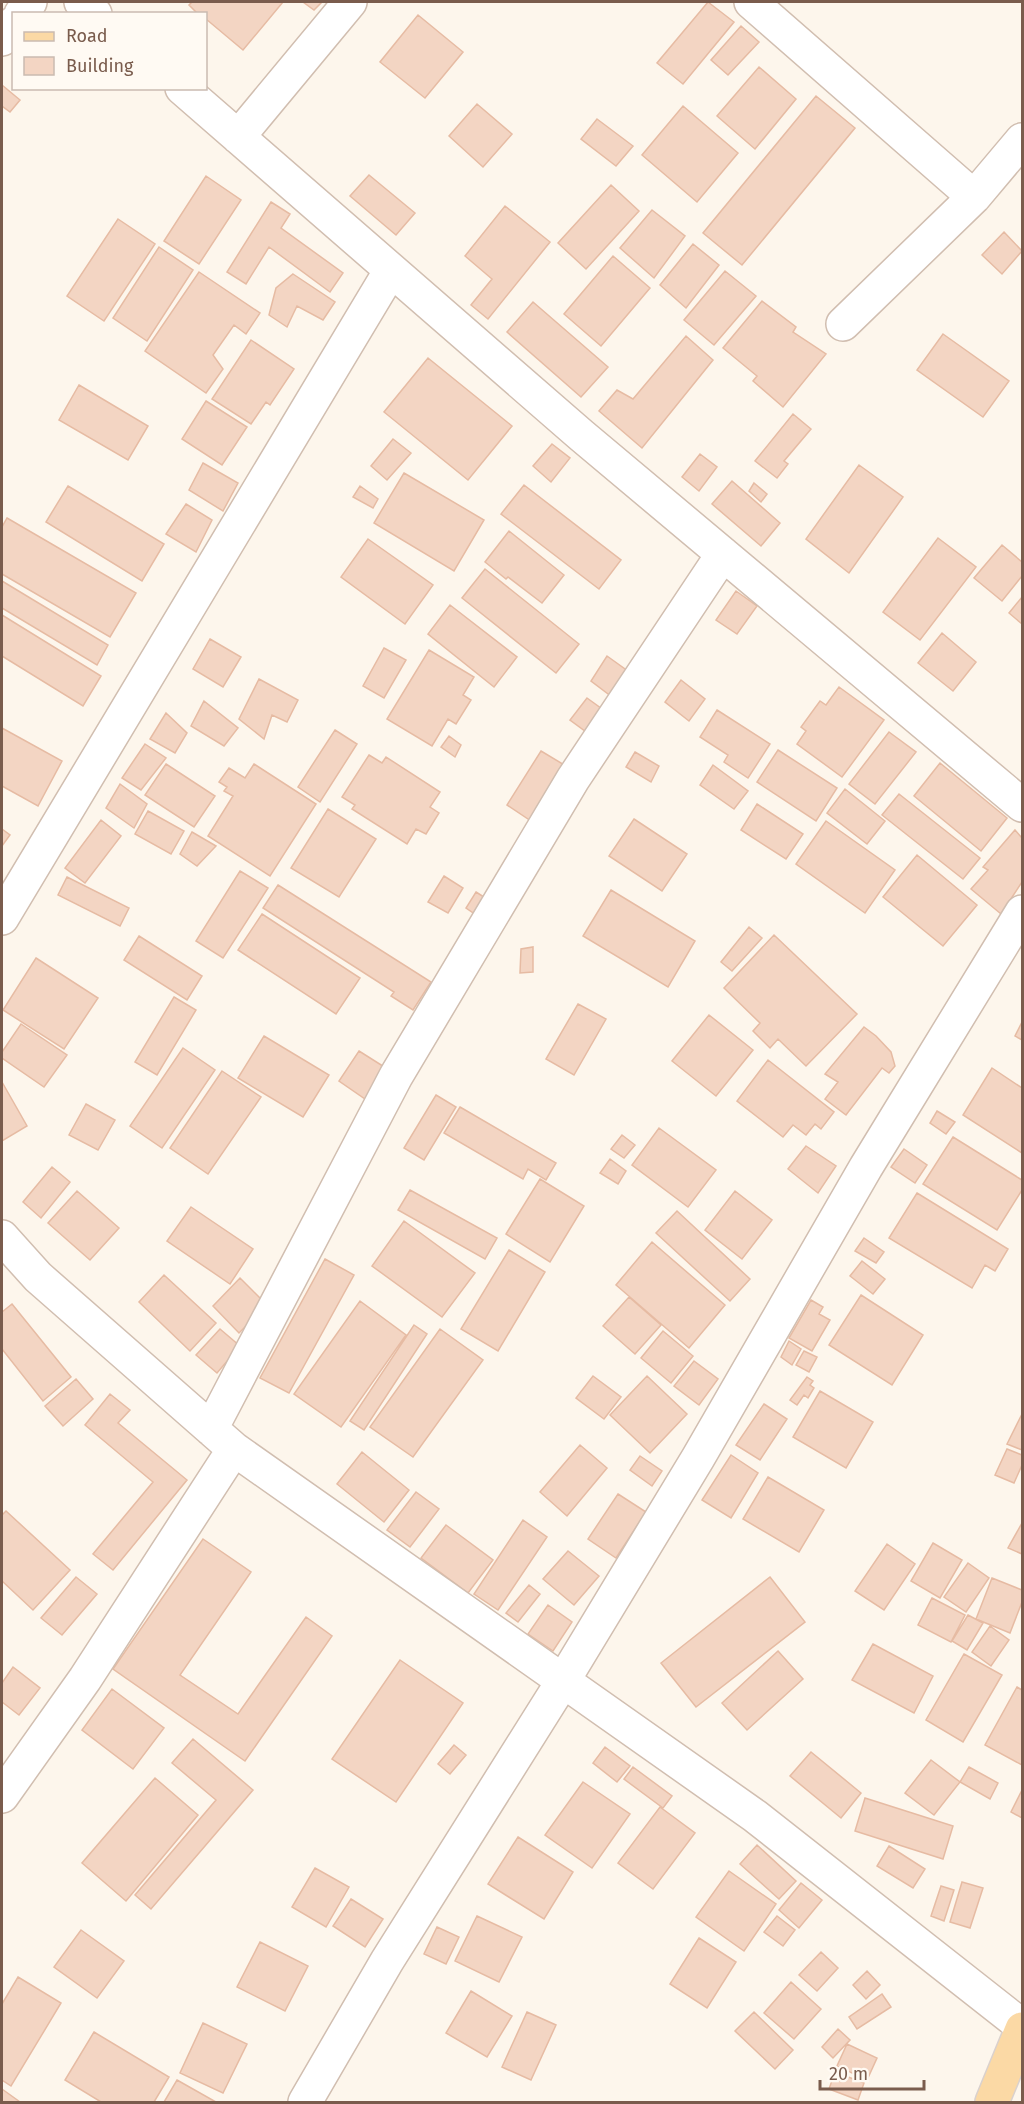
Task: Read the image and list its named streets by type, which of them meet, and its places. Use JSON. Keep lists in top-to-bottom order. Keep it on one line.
{"legend":["Road","Building"],"scale_bar":"20 m"}
